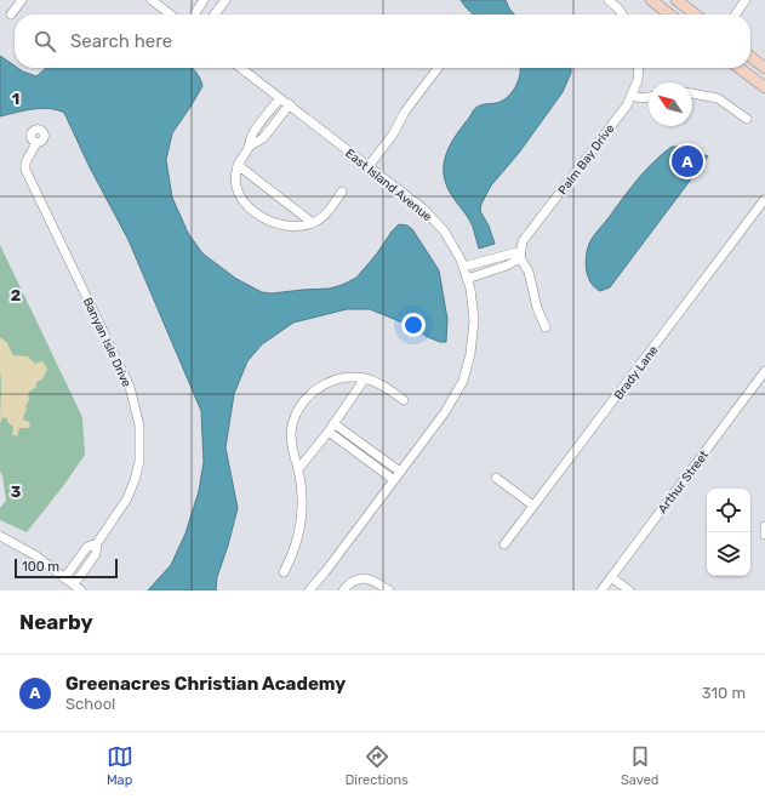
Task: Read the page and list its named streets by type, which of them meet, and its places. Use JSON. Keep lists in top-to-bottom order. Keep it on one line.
{"streets":{"street":["Palm Bay Drive","East Island Avenue","Banyan Isle Drive","Brady Lane","Arthur Street"]},"scale_bar":"100 m","north":"top left","page":{"search":"Search here","pins":"A","scale":"100 m","heading":"Nearby","list":[{"mark":"A","name":"Greenacres Christian Academy","note":"School","value":"310 m"}],"nav":["Map","Directions","Saved"]},"grid":{"rows":["1","2","3"]}}
